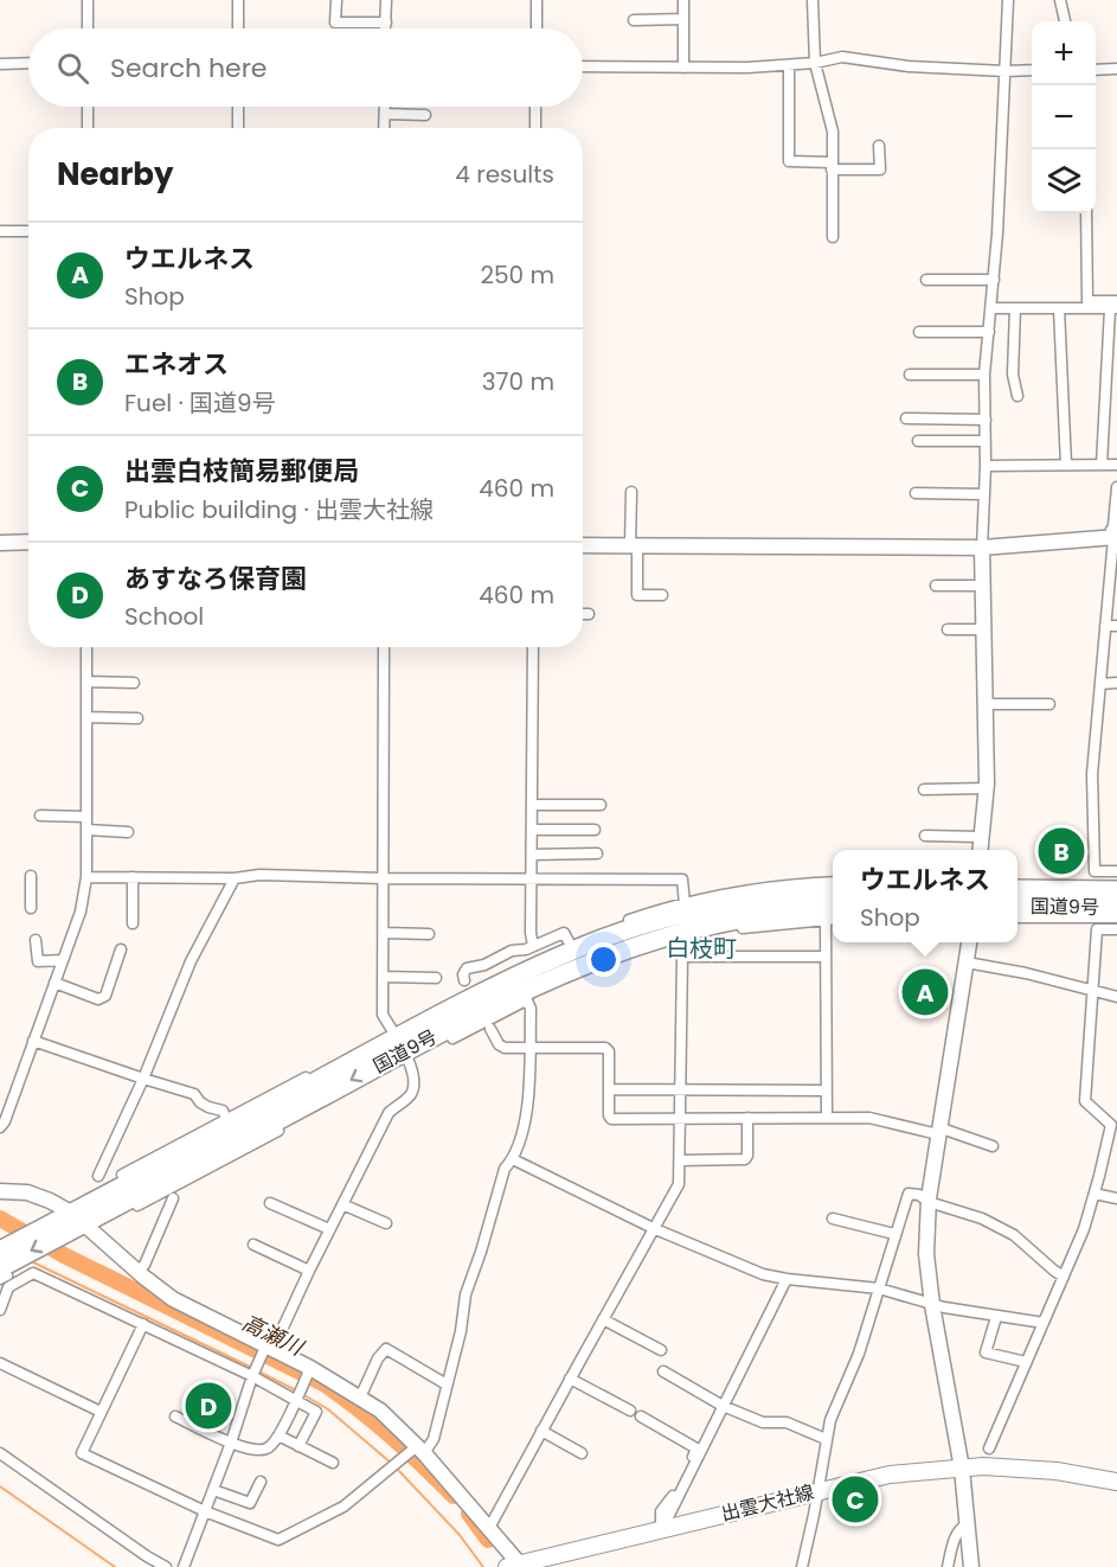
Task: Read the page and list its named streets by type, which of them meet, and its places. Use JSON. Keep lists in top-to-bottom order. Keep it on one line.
{"streets":{"highway":["国道9号"],"main road":["出雲大社線"]},"districts":["白枝町"],"water":["高瀬川"],"page":{"map_buttons":["+","−"],"search":"Search here","heading":["Nearby","4 results"],"list":[{"mark":"A","name":"ウエルネス","note":"Shop","value":"250 m"},{"mark":"B","name":"エネオス","note":"Fuel · 国道9号","value":"370 m"},{"mark":"C","name":"出雲白枝簡易郵便局","note":"Public building · 出雲大社線","value":"460 m"},{"mark":"D","name":"あすなろ保育園","note":"School","value":"460 m"}],"pins":["B","A","D","C"],"popup":["ウエルネス","Shop"]}}
